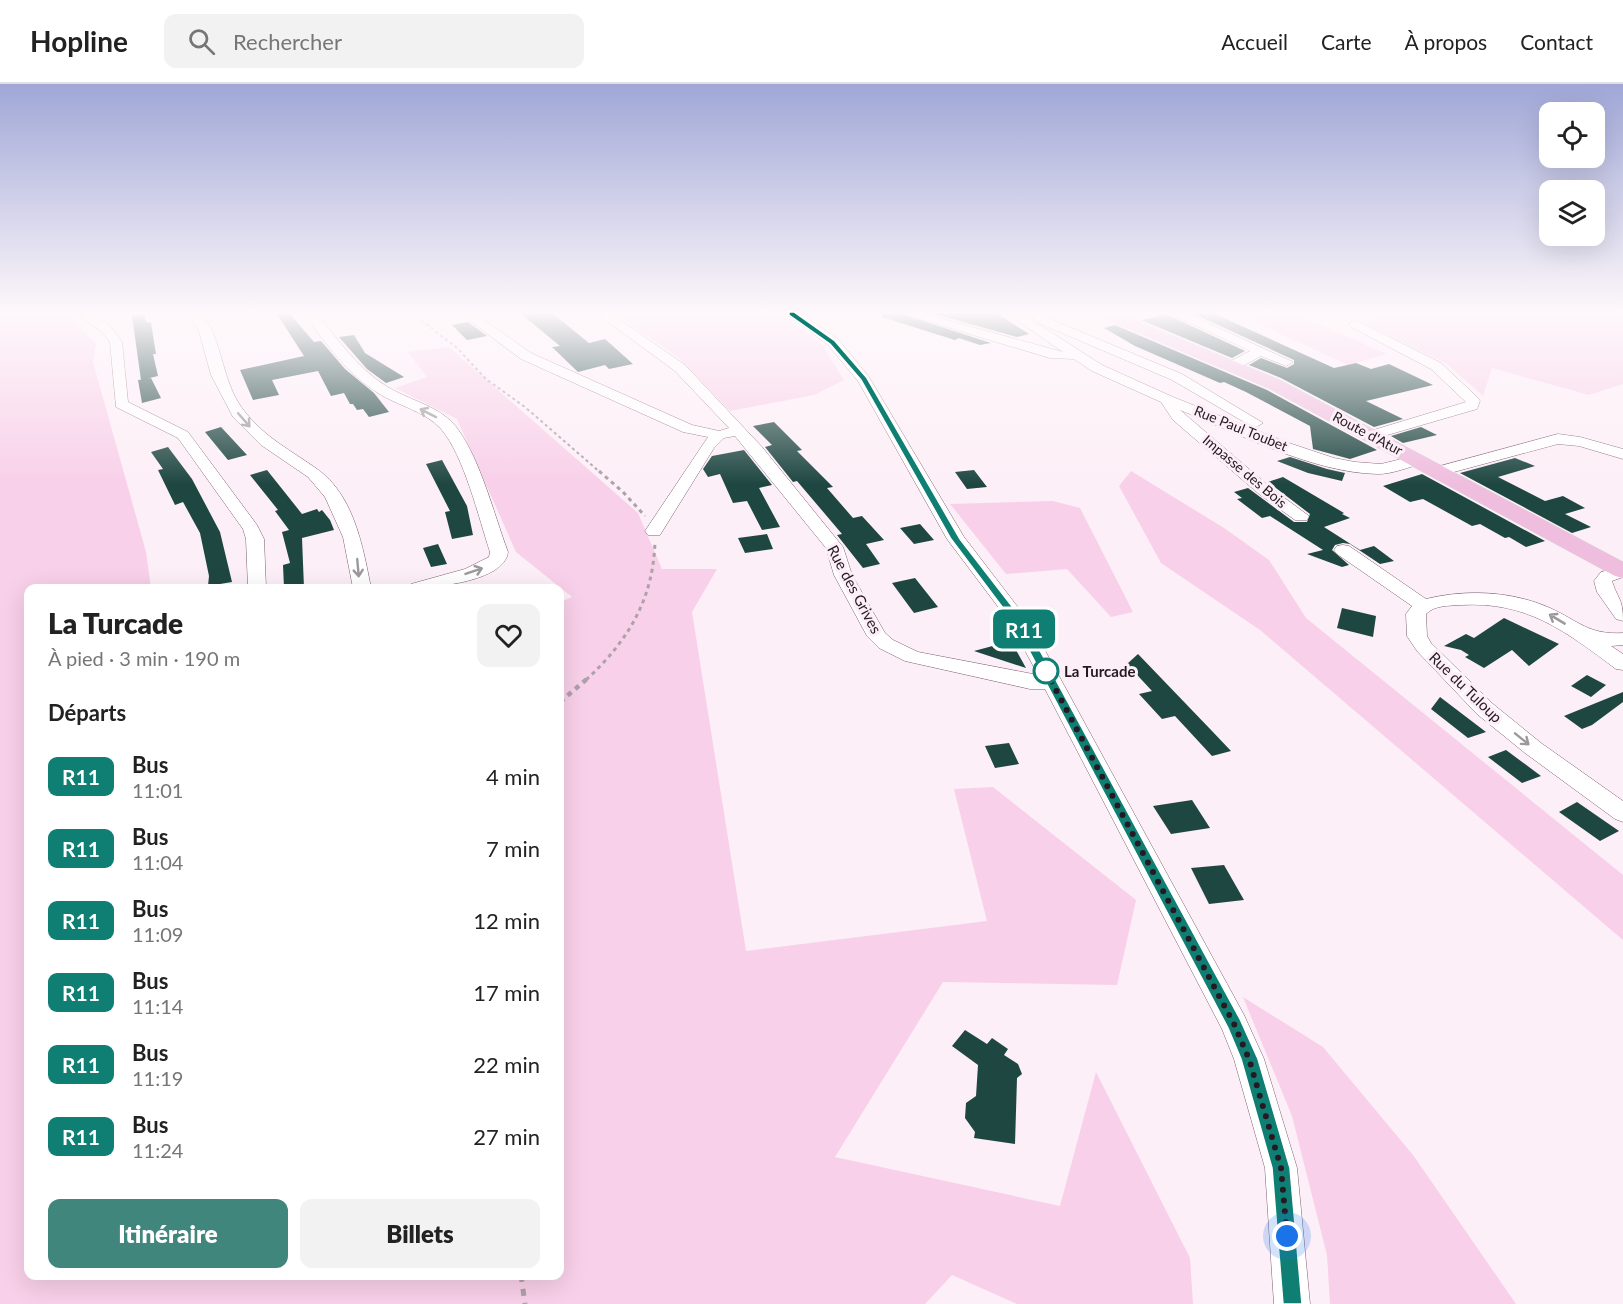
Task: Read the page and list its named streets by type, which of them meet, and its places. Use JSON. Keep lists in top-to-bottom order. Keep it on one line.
{"streets":{"main road":["Route d'Atur"],"street":["Rue Paul Toubet","Impasse des Bois","Rue des Grives","Rue du Tuloup"]},"crossings":[["Rue Paul Toubet","Route d'Atur"],["Rue Paul Toubet","Impasse des Bois"]],"places":["La Turcade"],"lines":["bus line R11"],"page":{"header":"Hopline","search":"Rechercher","nav":["Accueil","Carte","À propos","Contact"],"on_map":"R11","heading":[["La Turcade","À pied · 3 min · 190 m"],"Départs"],"list":[{"mark":"R11","name":"Bus","note":"11:01","value":"4 min"},{"mark":"R11","name":"Bus","note":"11:04","value":"7 min"},{"mark":"R11","name":"Bus","note":"11:09","value":"12 min"},{"mark":"R11","name":"Bus","note":"11:14","value":"17 min"},{"mark":"R11","name":"Bus","note":"11:19","value":"22 min"},{"mark":"R11","name":"Bus","note":"11:24","value":"27 min"}],"buttons":["Itinéraire","Billets"]}}
